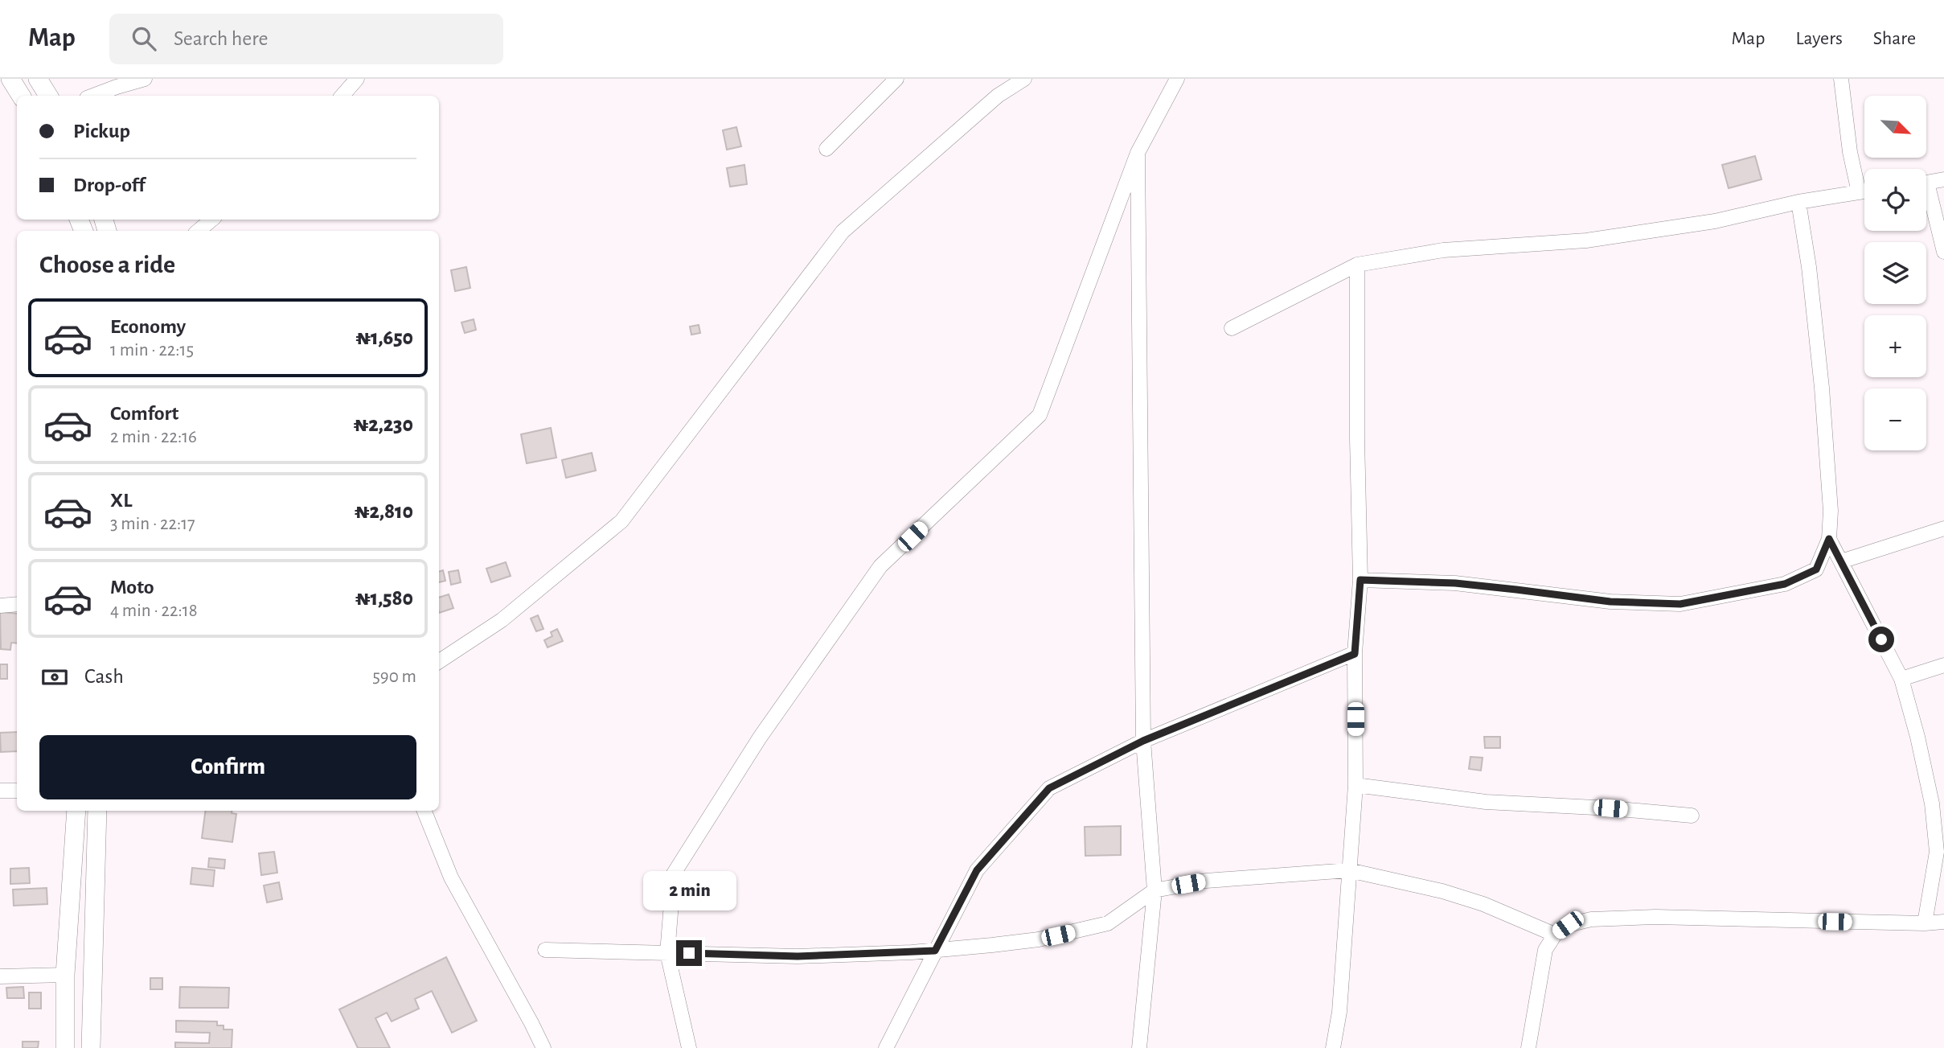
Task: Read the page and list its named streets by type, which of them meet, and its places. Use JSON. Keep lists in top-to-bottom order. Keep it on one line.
{"north":"bottom right","page":{"header":"Map","search":"Search here","nav":["Map","Layers","Share"],"map_buttons":["+","−"],"banner":["Pickup","Drop-off"],"heading":"Choose a ride","list":[{"name":"Economy","note":"1 min · 22:15","value":"₦1,650"},{"name":"Comfort","note":"2 min · 22:16","value":"₦2,230"},{"name":"XL","note":"3 min · 22:17","value":"₦2,810"},{"name":"Moto","note":"4 min · 22:18","value":"₦1,580"}],"pay":["Cash","590 m"],"buttons":"Confirm","bubble":"2 min"}}
